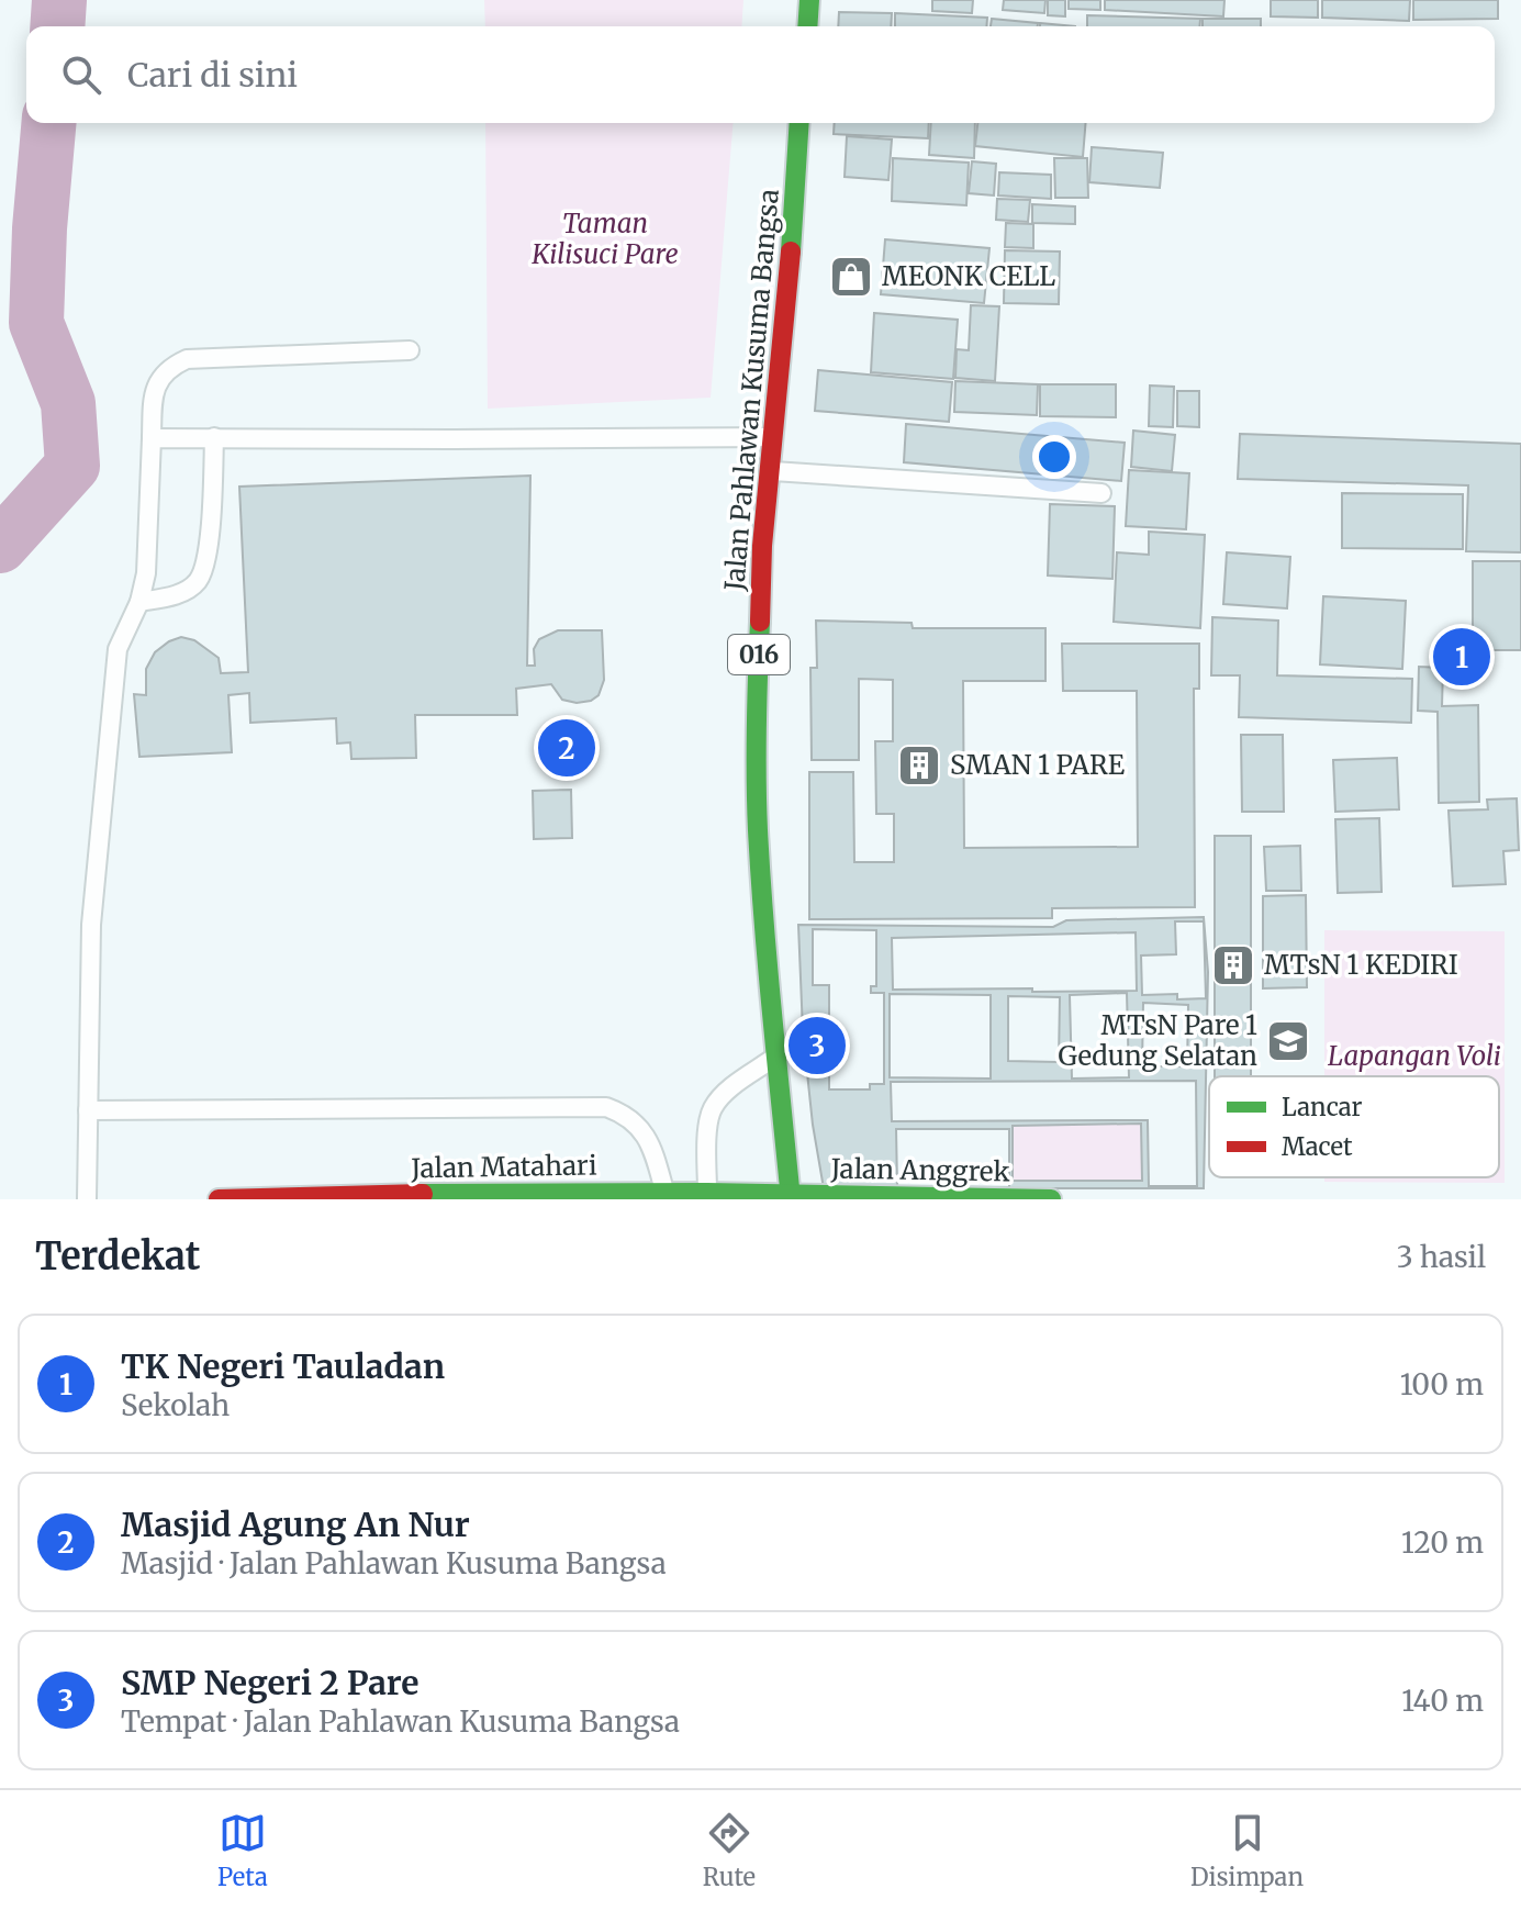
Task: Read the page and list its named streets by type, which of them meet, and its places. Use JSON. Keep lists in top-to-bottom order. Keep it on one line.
{"streets":{"main road":["Jalan Pahlawan Kusuma Bangsa","016","Jalan Matahari","Jalan Anggrek"]},"crossings":[["Jalan Pahlawan Kusuma Bangsa","Jalan Matahari"],["Jalan Pahlawan Kusuma Bangsa","Jalan Anggrek"],["Jalan Matahari","Jalan Anggrek"]],"parks":["Taman Kilisuci Pare","Lapangan Voli"],"places":{"shop":["MEONK CELL"],"building":["SMAN 1 PARE","MTsN 1 KEDIRI"],"school or university":["MTsN Pare 1 Gedung Selatan"]},"legend":["Lancar","Macet"],"page":{"search":"Cari di sini","pins":["1","2","3"],"heading":["Terdekat","3 hasil"],"list":[{"mark":"1","name":"TK Negeri Tauladan","note":"Sekolah","value":"100 m"},{"mark":"2","name":"Masjid Agung An Nur","note":"Masjid · Jalan Pahlawan Kusuma Bangsa","value":"120 m"},{"mark":"3","name":"SMP Negeri 2 Pare","note":"Tempat · Jalan Pahlawan Kusuma Bangsa","value":"140 m"}],"nav":["Peta","Rute","Disimpan"]}}
